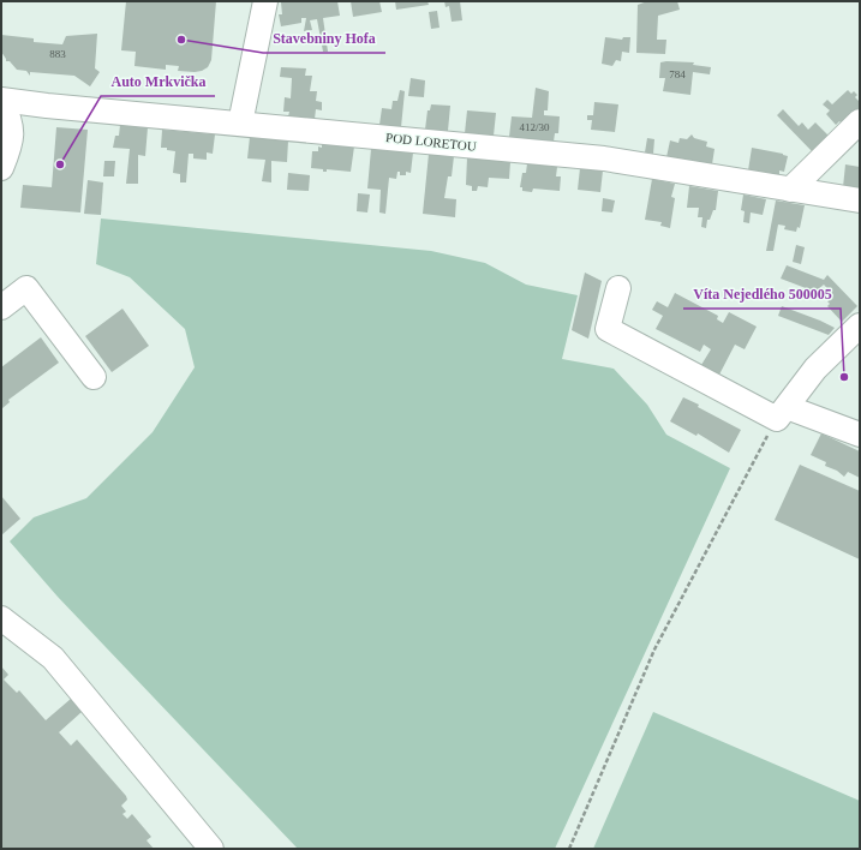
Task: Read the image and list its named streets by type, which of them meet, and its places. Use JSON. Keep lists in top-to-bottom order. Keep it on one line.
{"streets":{"street":["POD LORETOU"]},"places":["Stavebniny Hofa","Auto Mrkvička","Víta Nejedlého 500005"],"house_numbers":["883","784","412/30"]}
